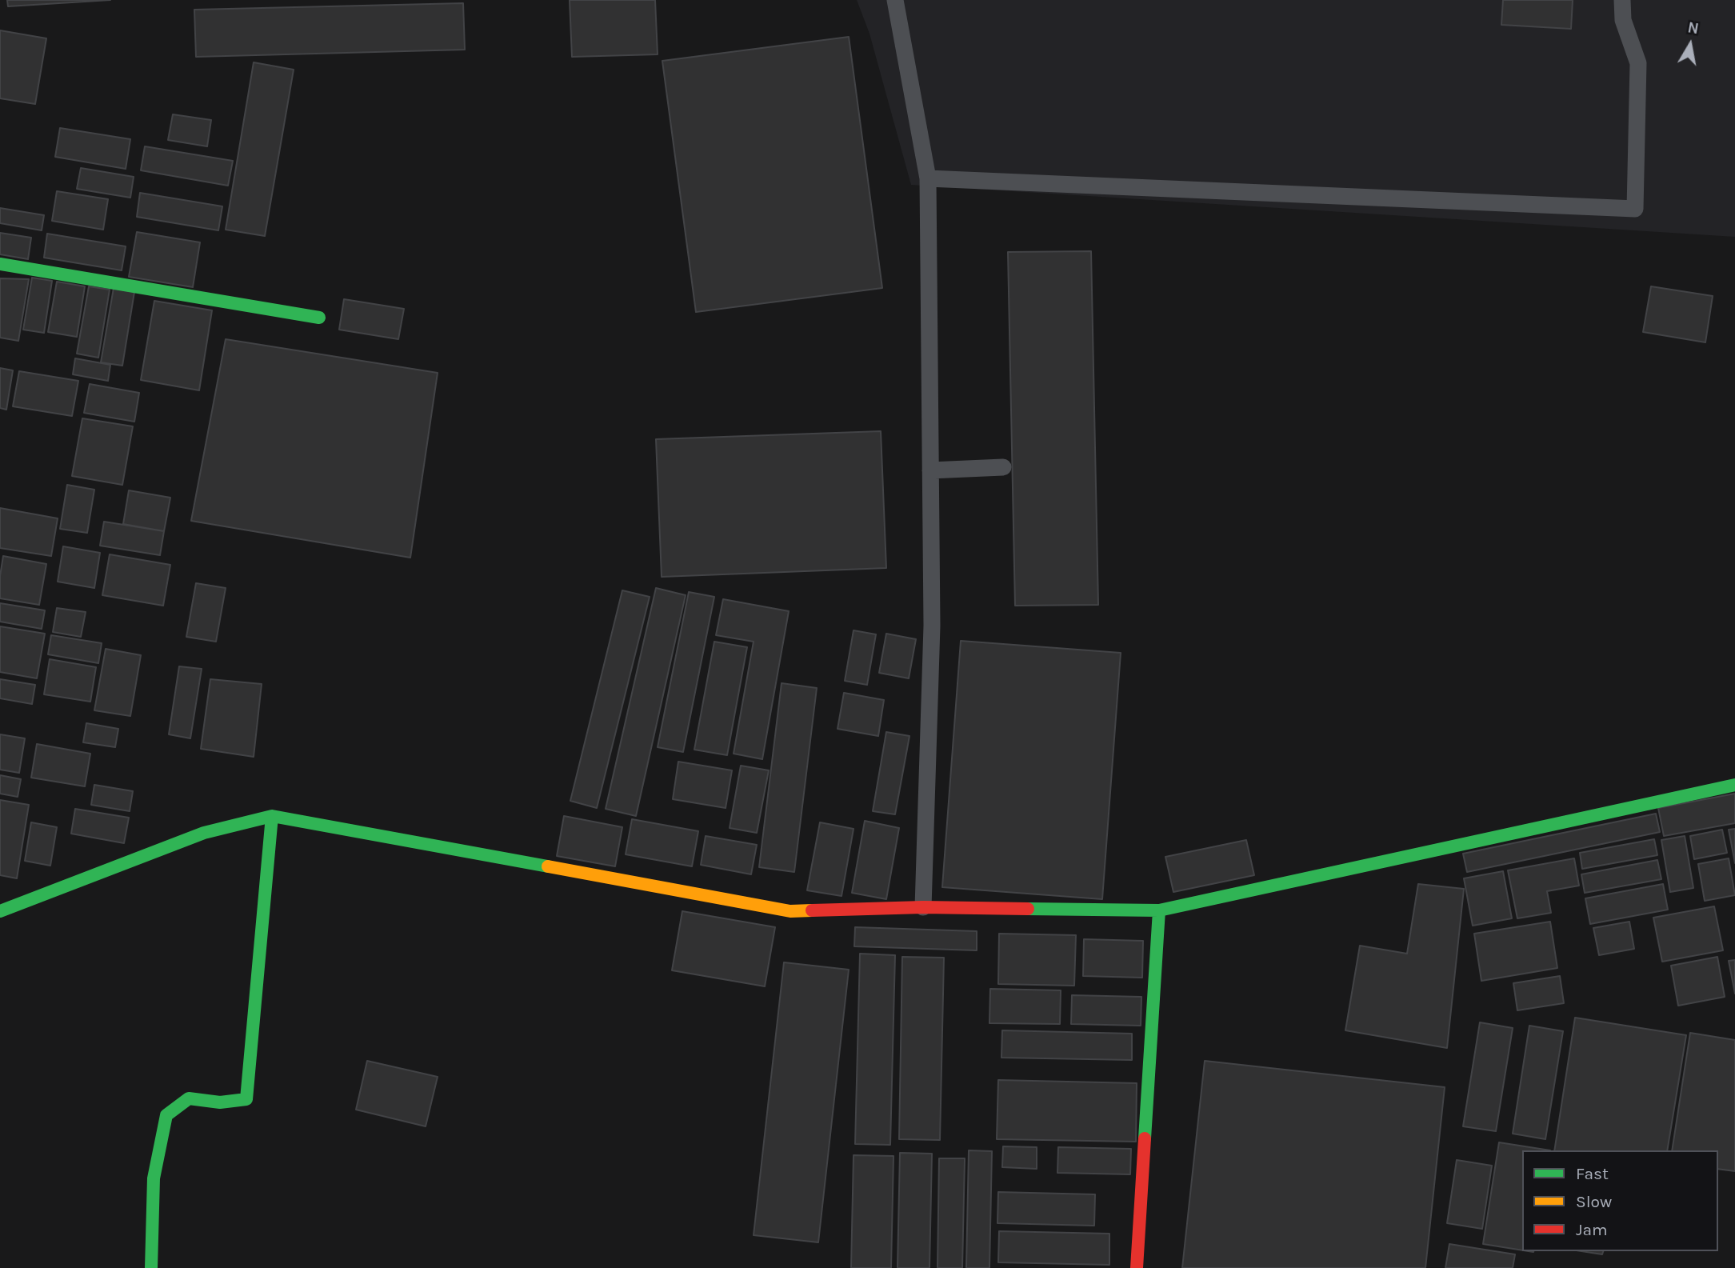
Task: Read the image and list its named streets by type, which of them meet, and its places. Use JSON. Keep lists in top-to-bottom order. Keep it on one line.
{"legend":["Fast","Slow","Jam"],"north":"top"}
